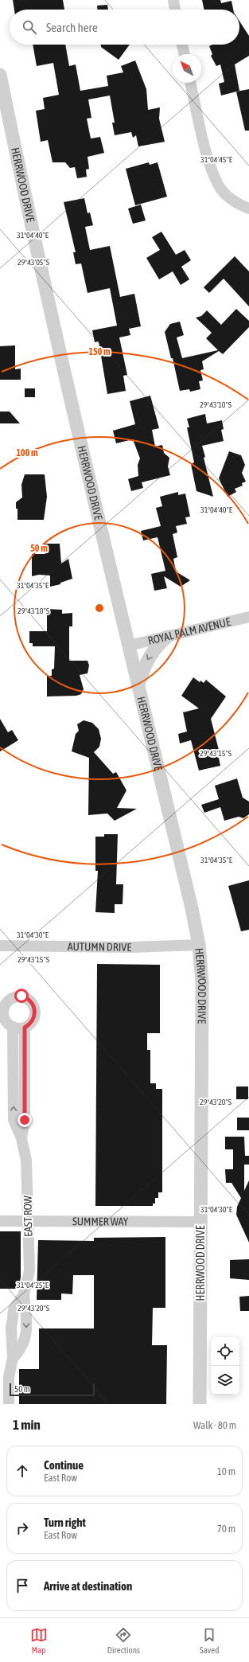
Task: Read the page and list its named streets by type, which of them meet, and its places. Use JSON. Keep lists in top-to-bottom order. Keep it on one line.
{"streets":{"street":["HERRWOOD DRIVE","ROYAL PALM AVENUE","AUTUMN DRIVE","EAST ROW","SUMMER WAY"]},"crossings":[["HERRWOOD DRIVE","ROYAL PALM AVENUE"],["HERRWOOD DRIVE","AUTUMN DRIVE"],["HERRWOOD DRIVE","SUMMER WAY"],["EAST ROW","SUMMER WAY"]],"scale_bar":"50 m","north":"top left","page":{"search":"Search here","scale":"50 m","heading":["1 min","Walk · 80 m"],"list":[["Continue","East Row","10 m"],["Turn right","East Row","70 m"],"Arrive at destination"],"nav":["Map","Directions","Saved"]},"coordinates":["31°04'45\"E","31°04'40\"E","29°43'05\"S","29°43'10\"S","31°04'35\"E","29°43'15\"S","31°04'30\"E","29°43'20\"S","31°04'25\"E"],"rings":["150 m","100 m","50 m"]}
